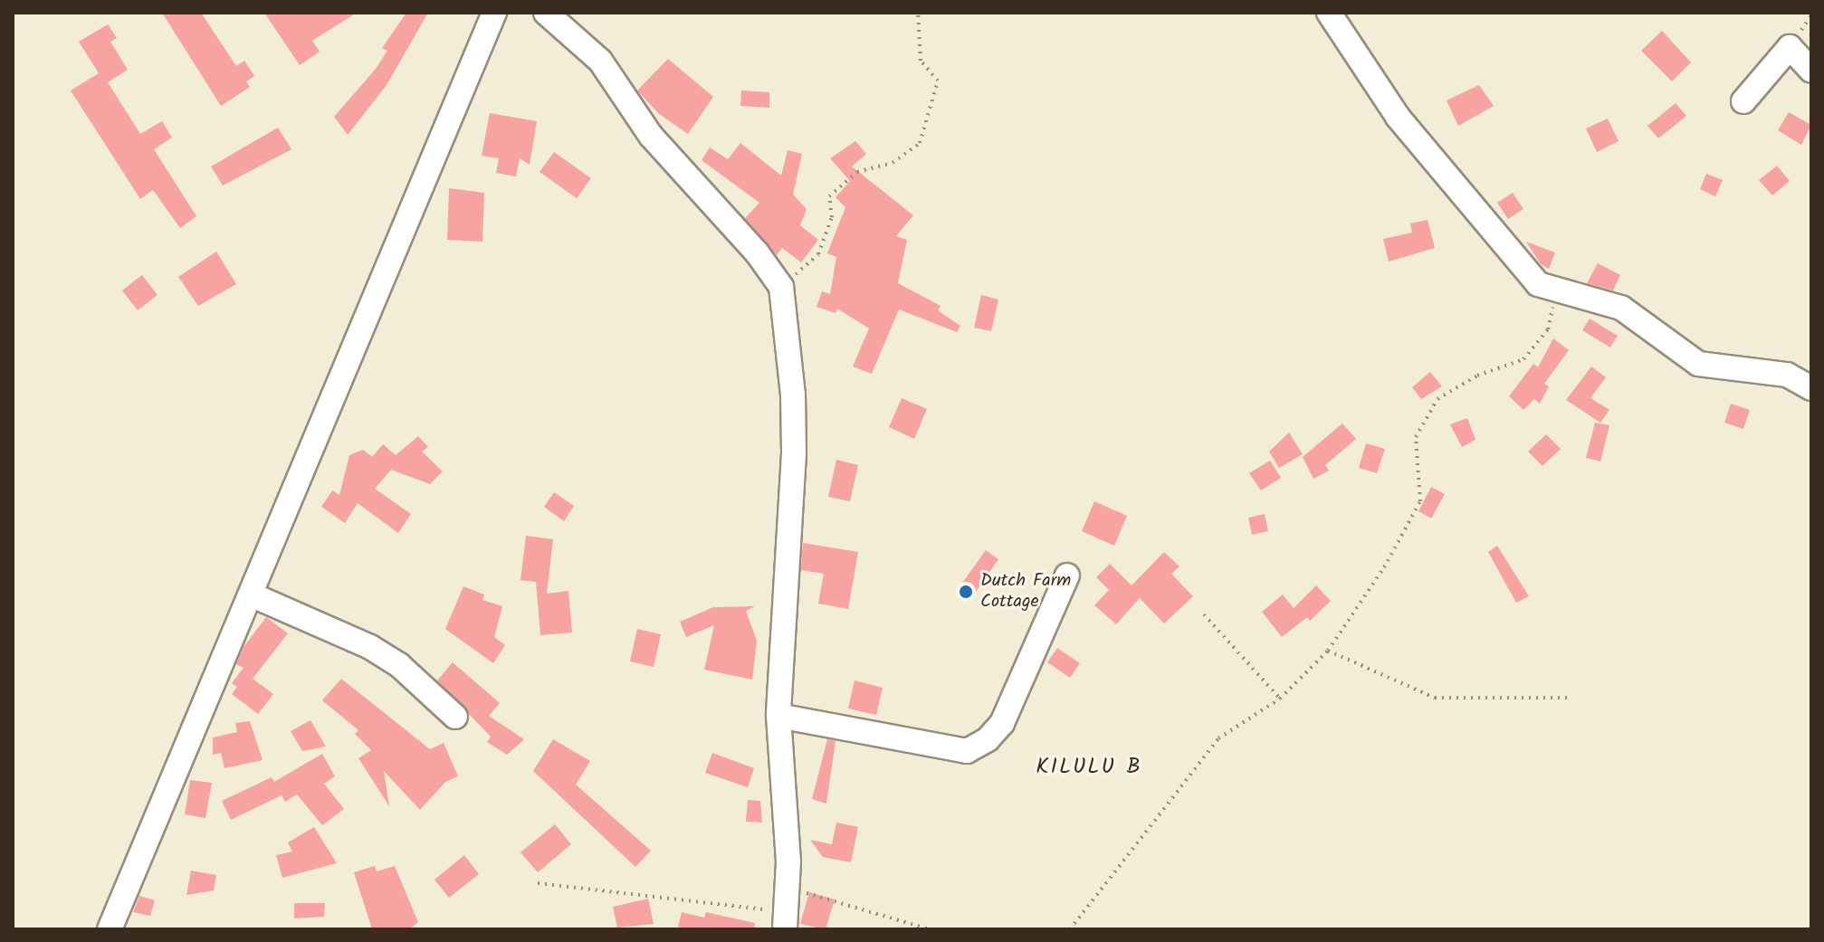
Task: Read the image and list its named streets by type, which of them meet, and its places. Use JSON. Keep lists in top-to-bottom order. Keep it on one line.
{"districts":["KILULU B"],"places":["Dutch Farm Cottage"]}
